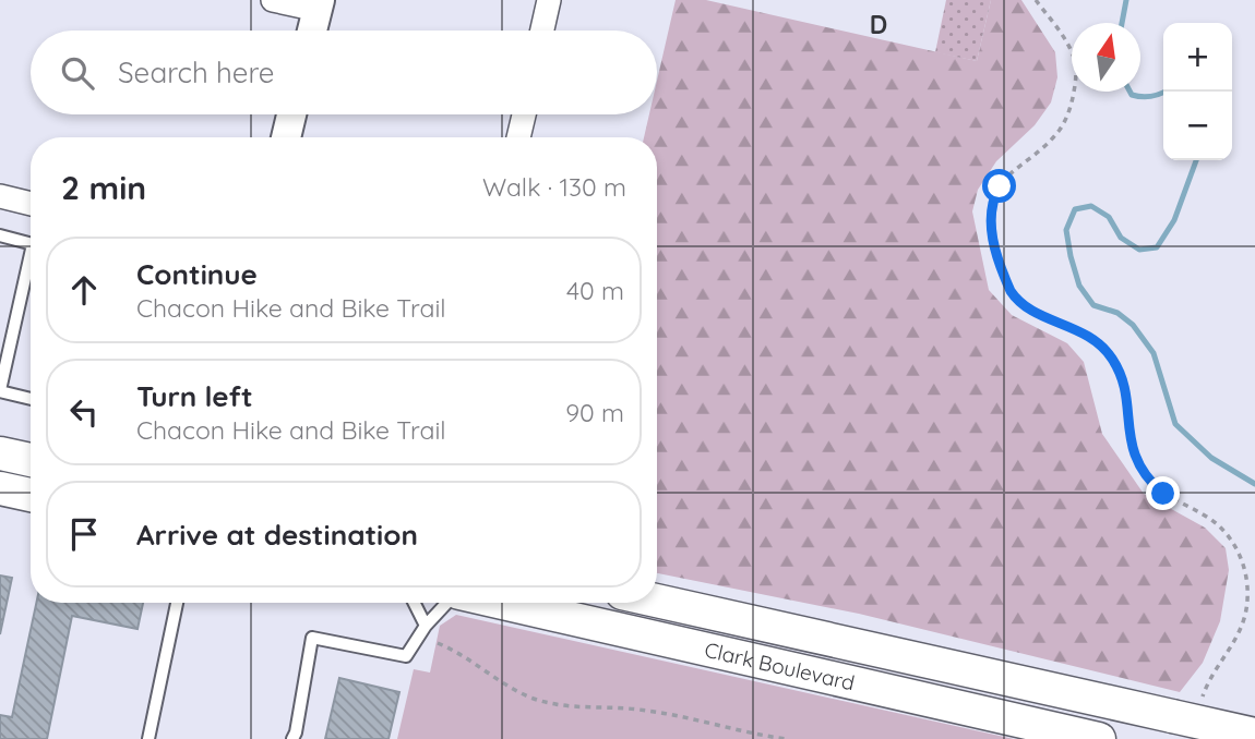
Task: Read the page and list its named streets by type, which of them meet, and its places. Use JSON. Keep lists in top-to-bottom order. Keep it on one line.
{"streets":{"main road":["Clark Boulevard"]},"north":"top","page":{"map_buttons":["+","−"],"search":"Search here","heading":["2 min","Walk · 130 m"],"list":[["Continue","Chacon Hike and Bike Trail","40 m"],["Turn left","Chacon Hike and Bike Trail","90 m"],"Arrive at destination"]},"grid":{"columns":["D"]}}
